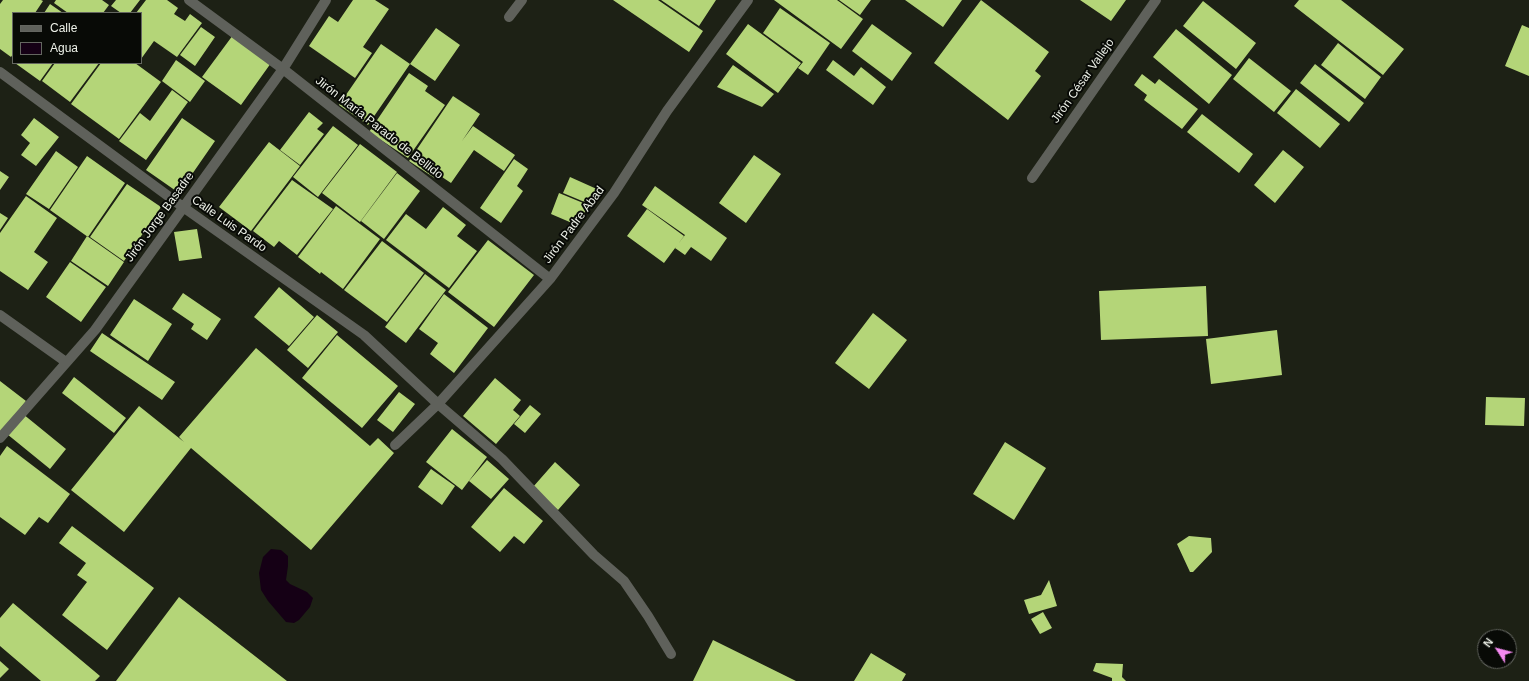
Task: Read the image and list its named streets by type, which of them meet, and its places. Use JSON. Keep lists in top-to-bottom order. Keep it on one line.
{"streets":{"street":["Jirón César Vallejo","Jirón María Parado de Bellido","Jirón Jorge Basadre","Calle Luis Pardo","Jirón Padre Abad"]},"crossings":[["Jirón María Parado de Bellido","Jirón Jorge Basadre"],["Jirón María Parado de Bellido","Jirón Padre Abad"],["Jirón Jorge Basadre","Calle Luis Pardo"],["Calle Luis Pardo","Jirón Padre Abad"]],"legend":["Calle","Agua"],"north":"top left"}
